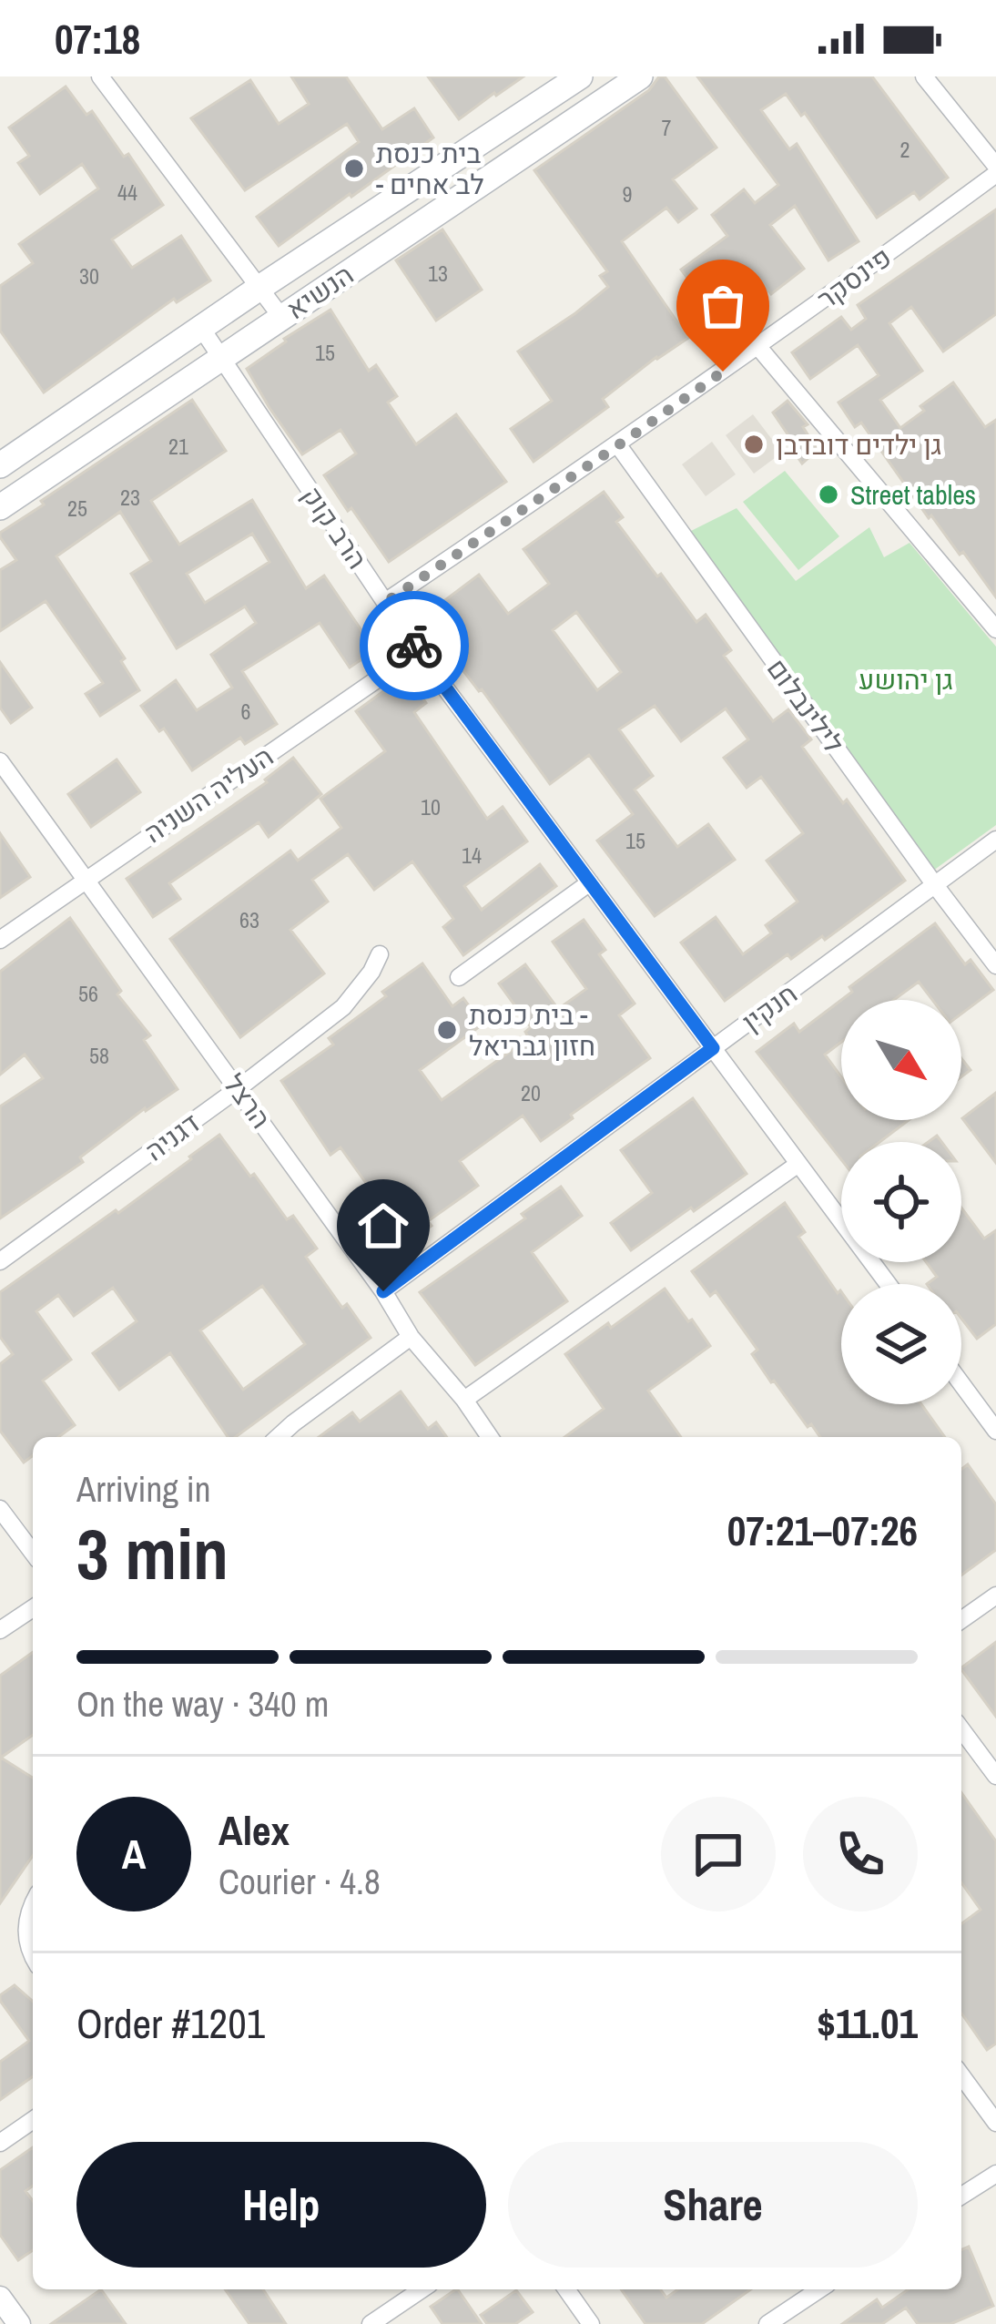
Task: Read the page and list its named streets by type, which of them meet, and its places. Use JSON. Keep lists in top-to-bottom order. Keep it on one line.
{"streets":{"main road":["הנשיא"],"street":["פינסקר","הרב קוק","לילינבלום","העליה השניה","חנקין","הרצל","דגניה"]},"crossings":[["פינסקר","הרב קוק"],["פינסקר","לילינבלום"],["הנשיא","הרב קוק"],["הרב קוק","העליה השניה"],["הרב קוק","חנקין"],["לילינבלום","חנקין"],["העליה השניה","הרצל"],["חנקין","הרצל"],["הרצל","דגניה"]],"parks":["גן יהושע"],"places":["בית כנסת - לב אחים","גן ילדים דובדבן","Street tables","בית כנסת - חזון גבריאל"],"house_numbers":["7","2","44","9","13","30","15","21","23","25","6","10","15","14","63","56","58","20"],"north":"bottom right","page":{"status":"07:18","heading":["3 min","Arriving in","07:21–07:26"],"panel":["Alex","Courier · 4.8","Order #1201","$11.01"],"bar":"On the way · 340 m","round":"A","buttons":["Help","Share"]}}
